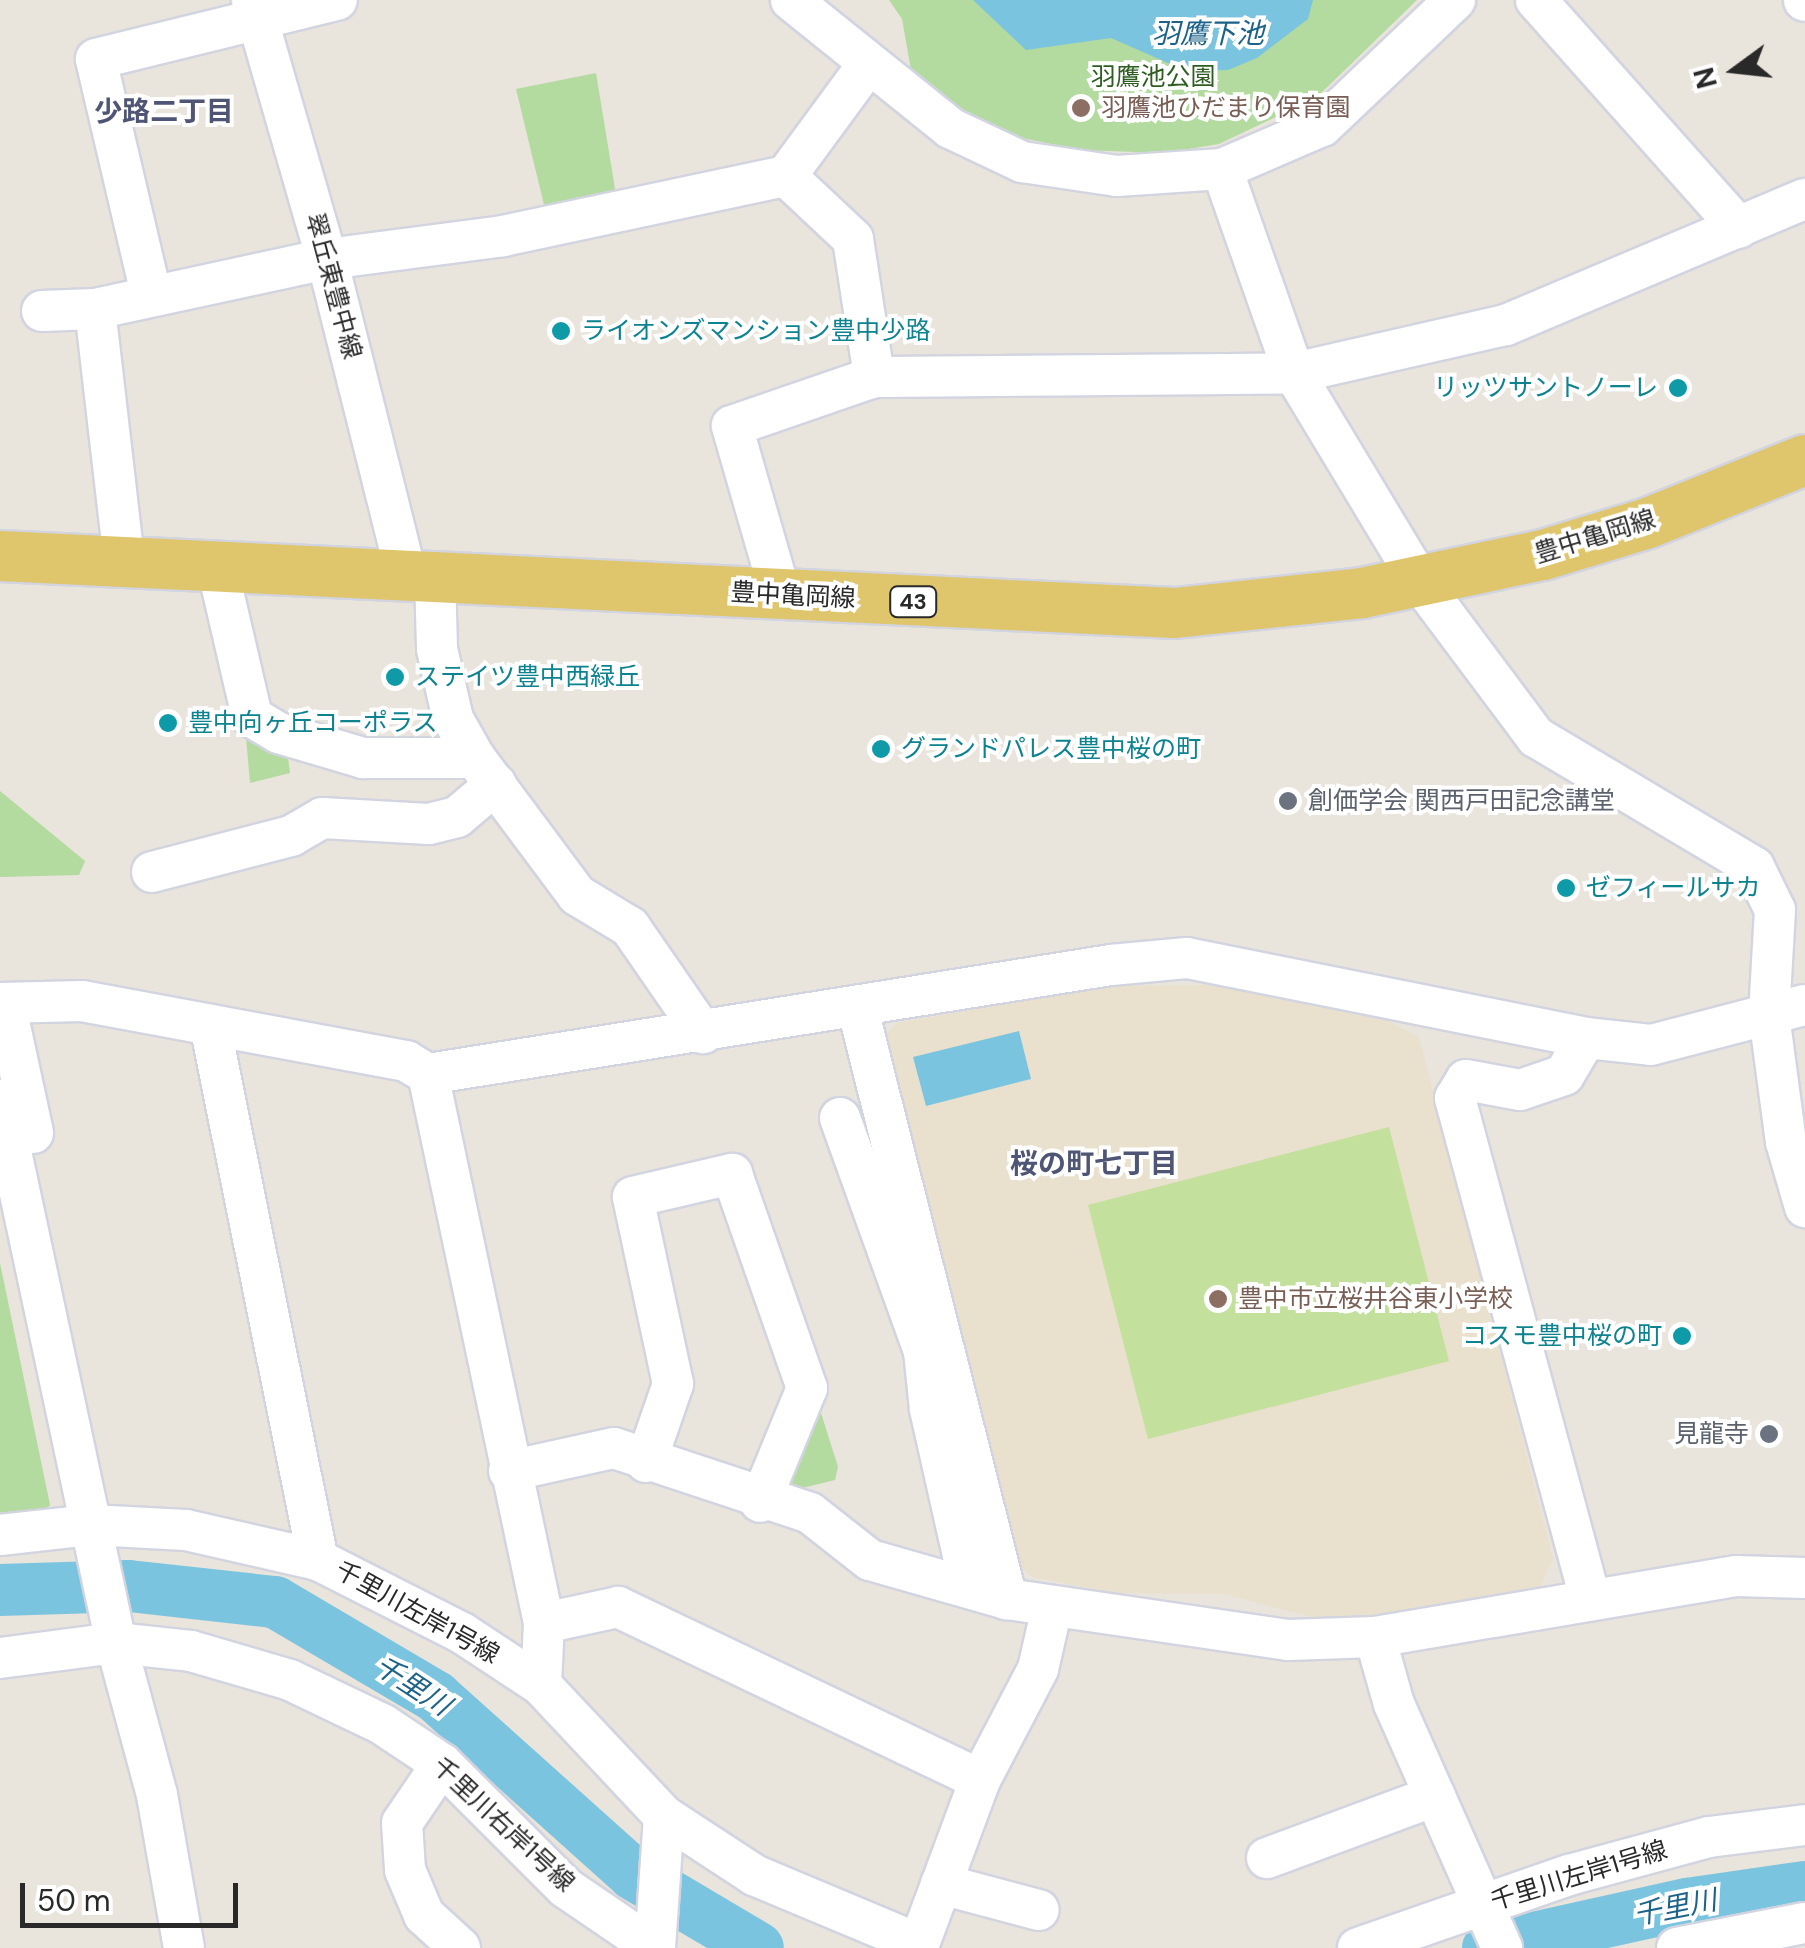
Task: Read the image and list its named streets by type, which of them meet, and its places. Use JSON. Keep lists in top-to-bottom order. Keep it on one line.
{"streets":{"main road":["豊中亀岡線","43"],"street":["翠丘東豊中線","千里川左岸1号線","千里川右岸1号線"]},"crossings":[["翠丘東豊中線","豊中亀岡線"],["千里川左岸1号線","千里川右岸1号線"]],"districts":["少路二丁目","桜の町七丁目"],"water":["羽鷹下池","千里川"],"parks":["羽鷹池公園"],"places":["羽鷹池ひだまり保育園","ライオンズマンション豊中少路","リッツサントノーレ","ステイツ豊中西緑丘","豊中向ヶ丘コーポラス","グランドパレス豊中桜の町","創価学会 関西戸田記念講堂","ゼフィールサカ","豊中市立桜井谷東小学校","コスモ豊中桜の町","見龍寺"],"scale_bar":"50 m","north":"left"}
